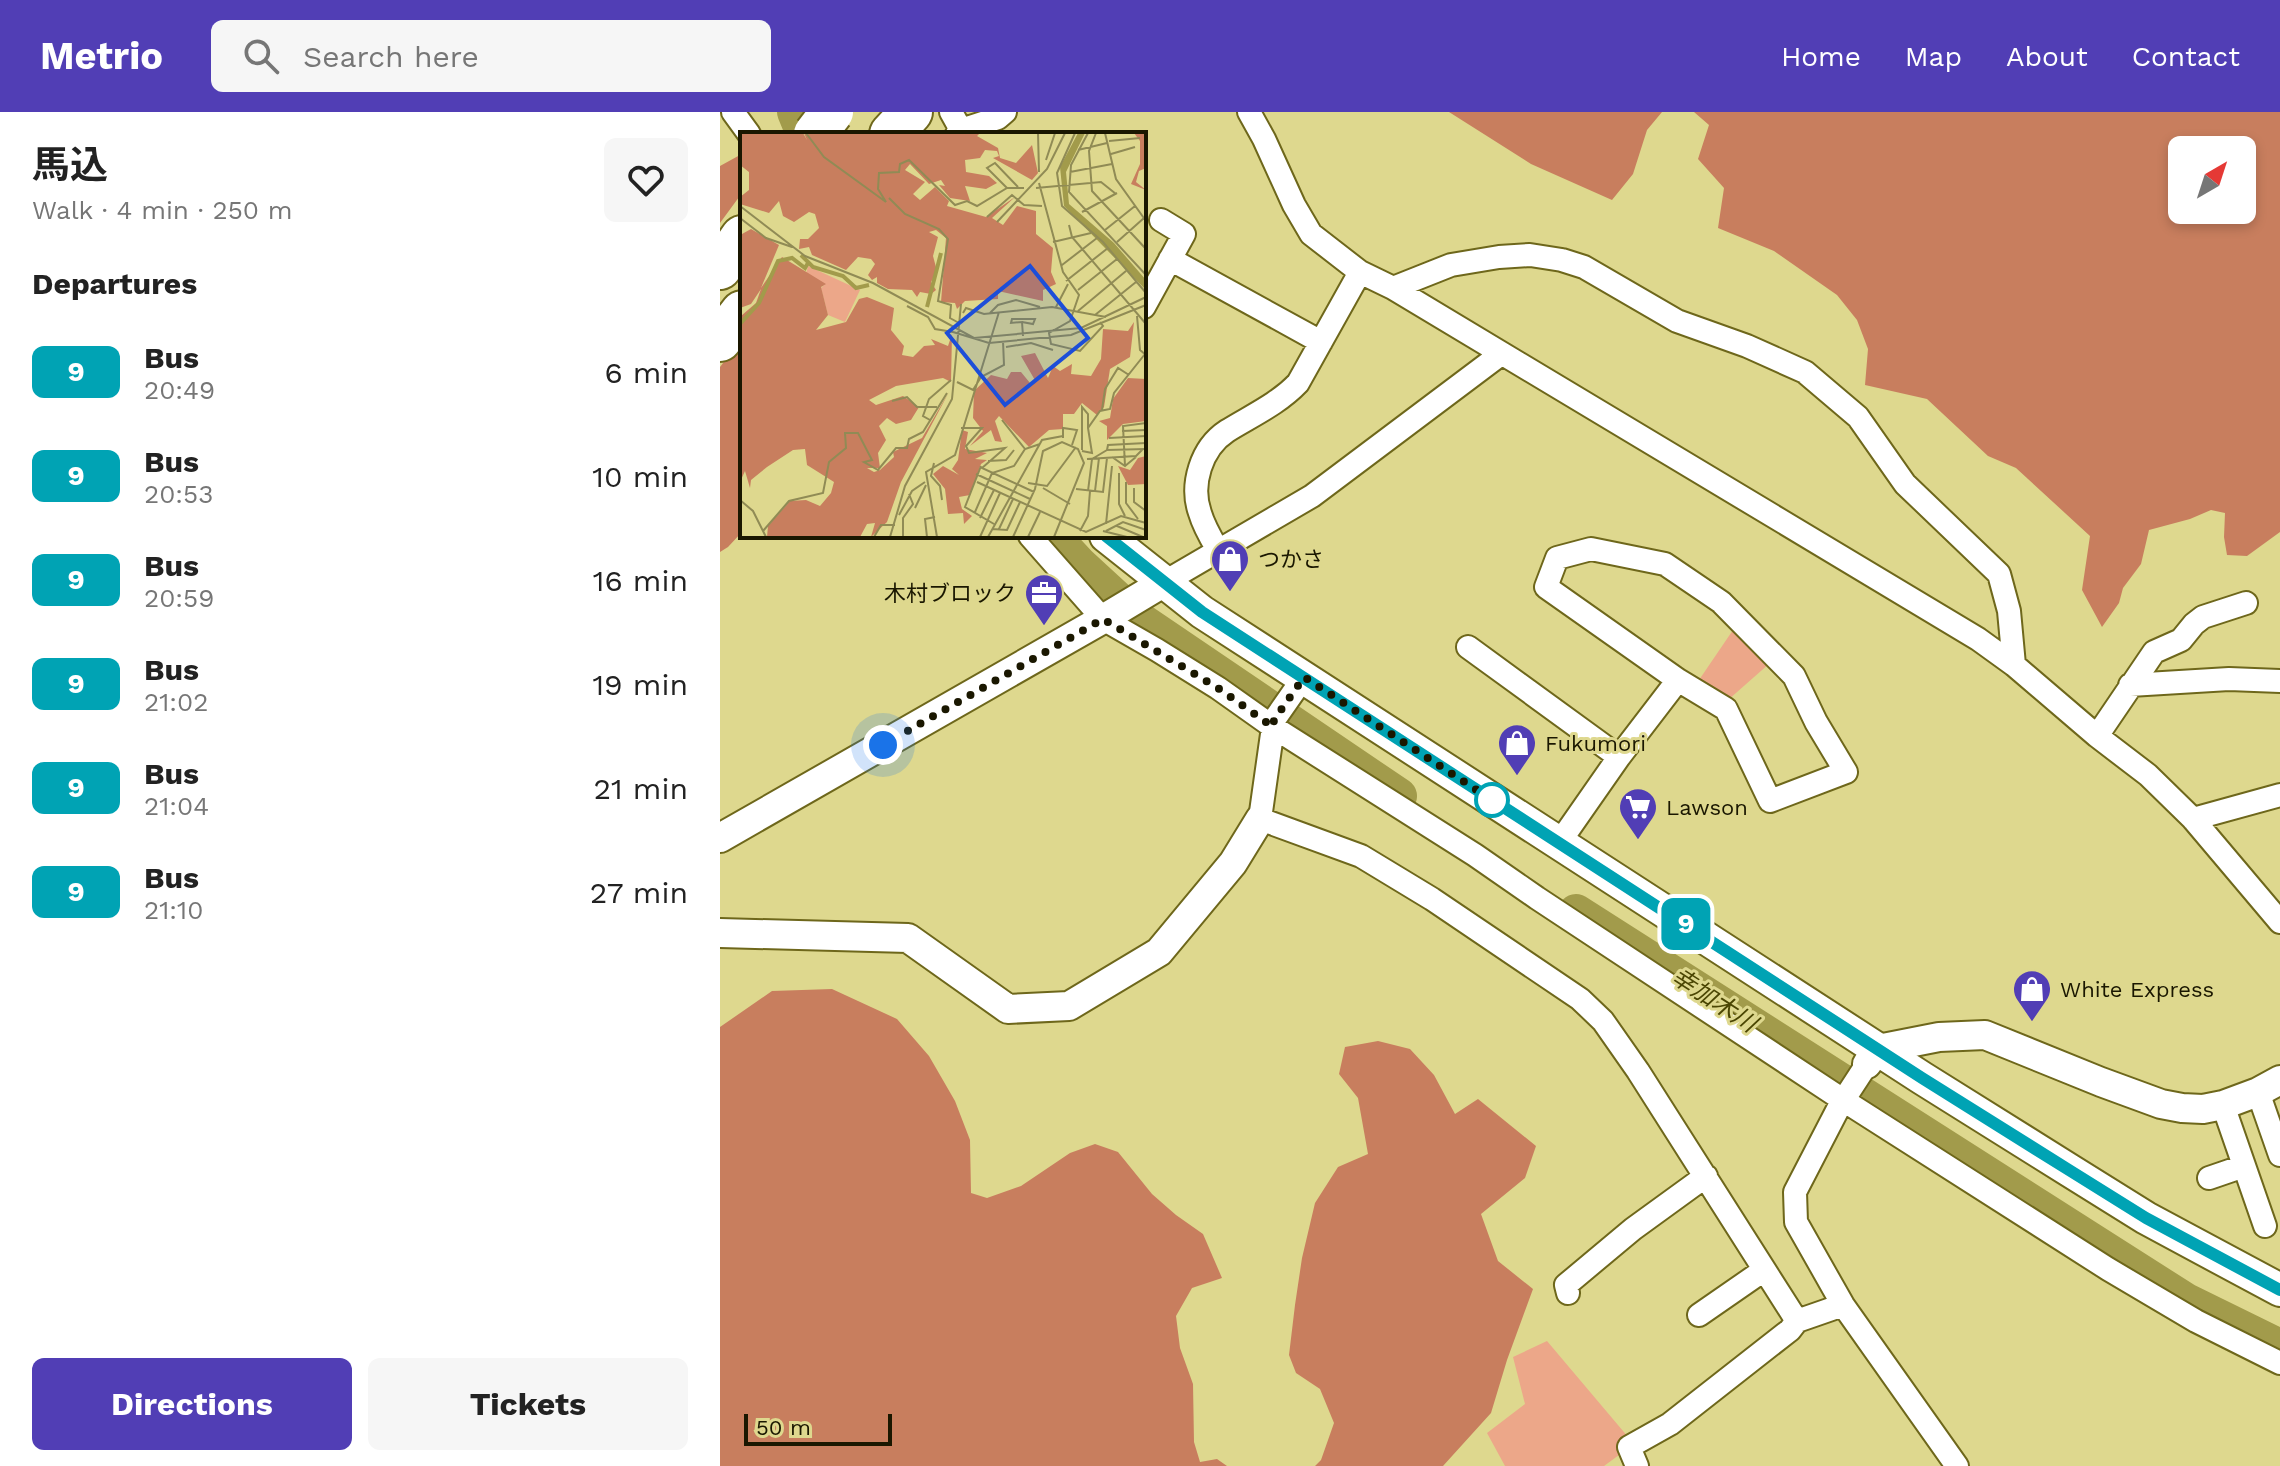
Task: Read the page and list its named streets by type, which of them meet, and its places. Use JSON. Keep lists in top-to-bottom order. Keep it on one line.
{"water":["幸加木川"],"places":{"shop":["つかさ","Fukumori","White Express"],"office":["木村ブロック"],"supermarket":["Lawson"]},"lines":["bus line 9"],"scale_bar":"50 m","north":"top right","page":{"header":"Metrio","search":"Search here","nav":["Home","Map","About","Contact"],"heading":[["馬込","Walk · 4 min · 250 m"],"Departures"],"on_map":"9","list":[{"mark":"9","name":"Bus","note":"20:49","value":"6 min"},{"mark":"9","name":"Bus","note":"20:53","value":"10 min"},{"mark":"9","name":"Bus","note":"20:59","value":"16 min"},{"mark":"9","name":"Bus","note":"21:02","value":"19 min"},{"mark":"9","name":"Bus","note":"21:04","value":"21 min"},{"mark":"9","name":"Bus","note":"21:10","value":"27 min"}],"buttons":["Directions","Tickets"],"scale":"50 m"}}
